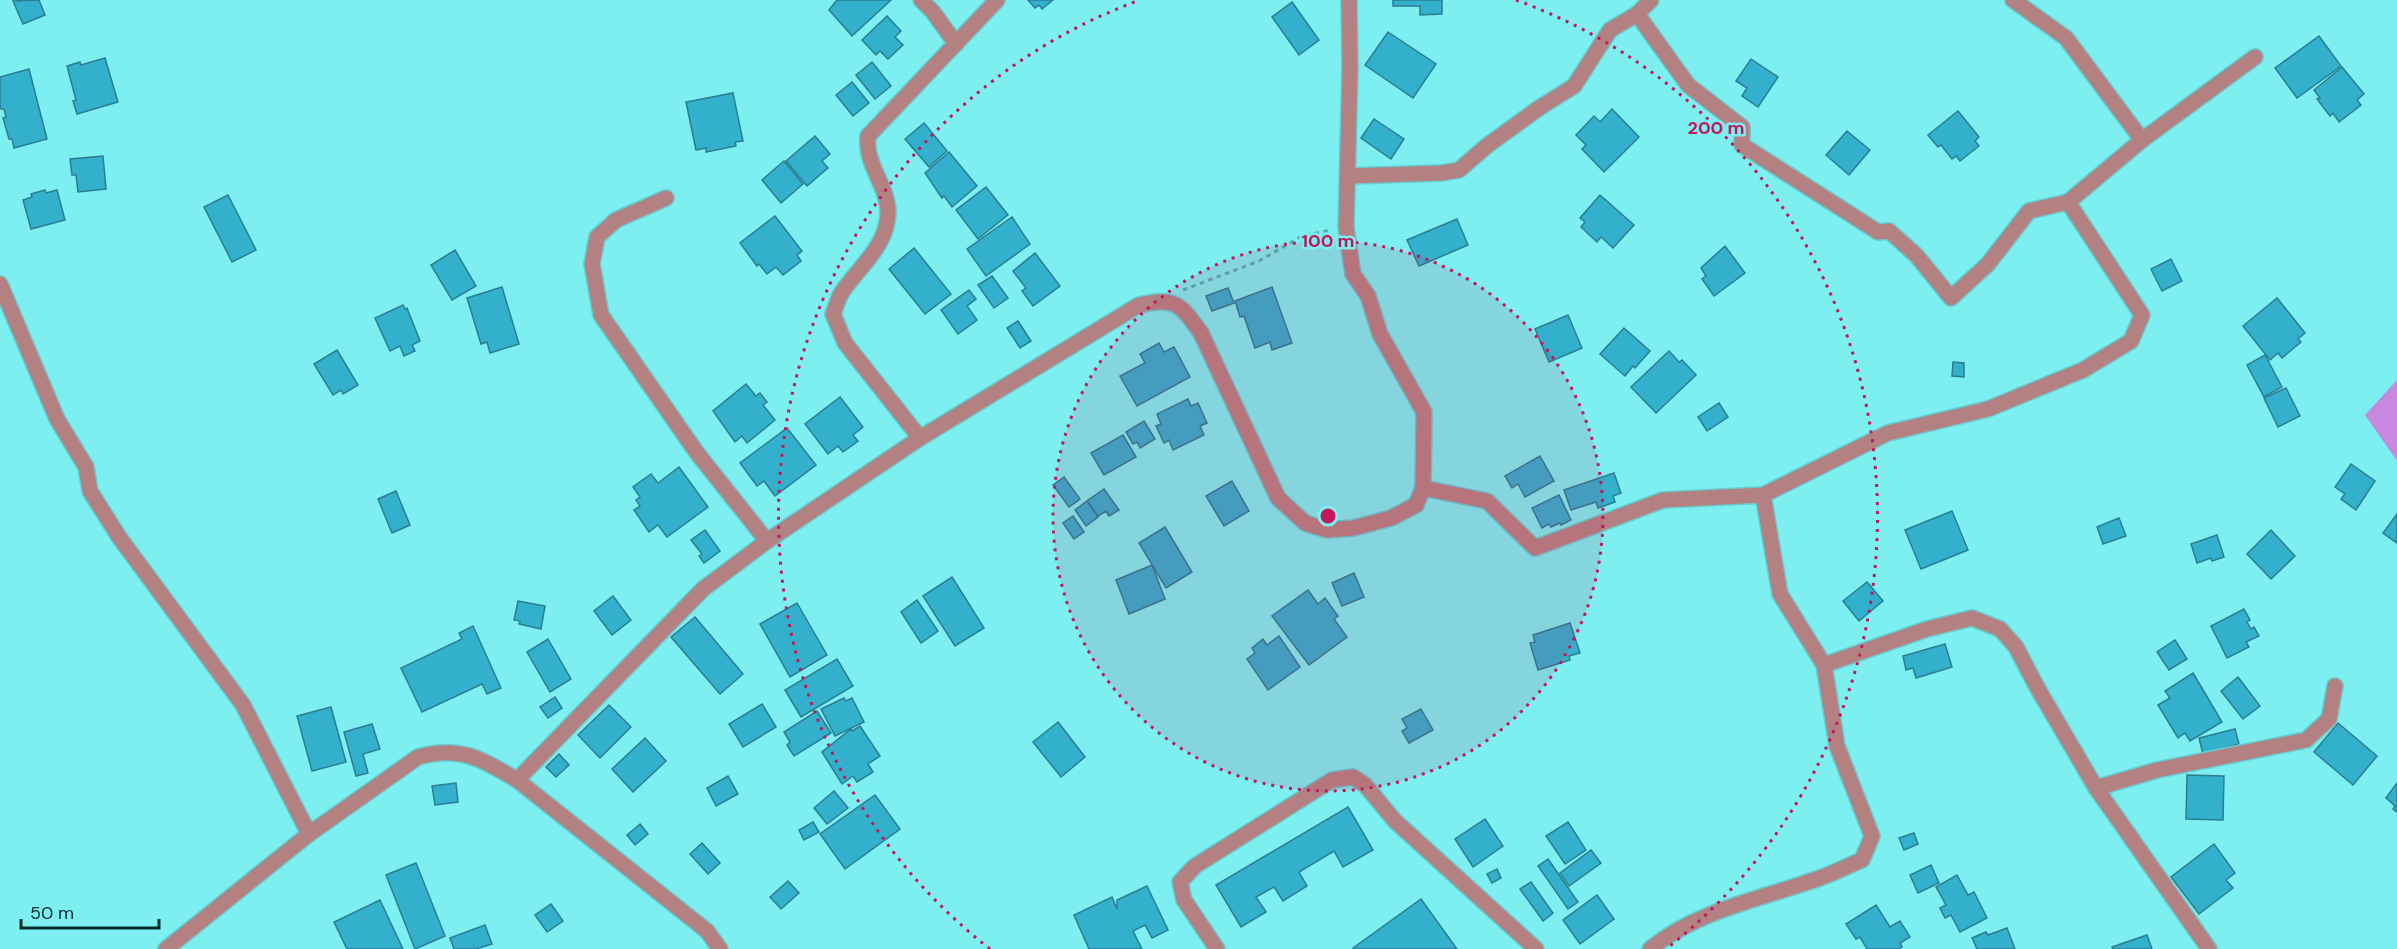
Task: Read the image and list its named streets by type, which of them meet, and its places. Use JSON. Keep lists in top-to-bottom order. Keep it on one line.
{"scale_bar":"50 m","rings":["200 m","100 m"]}
